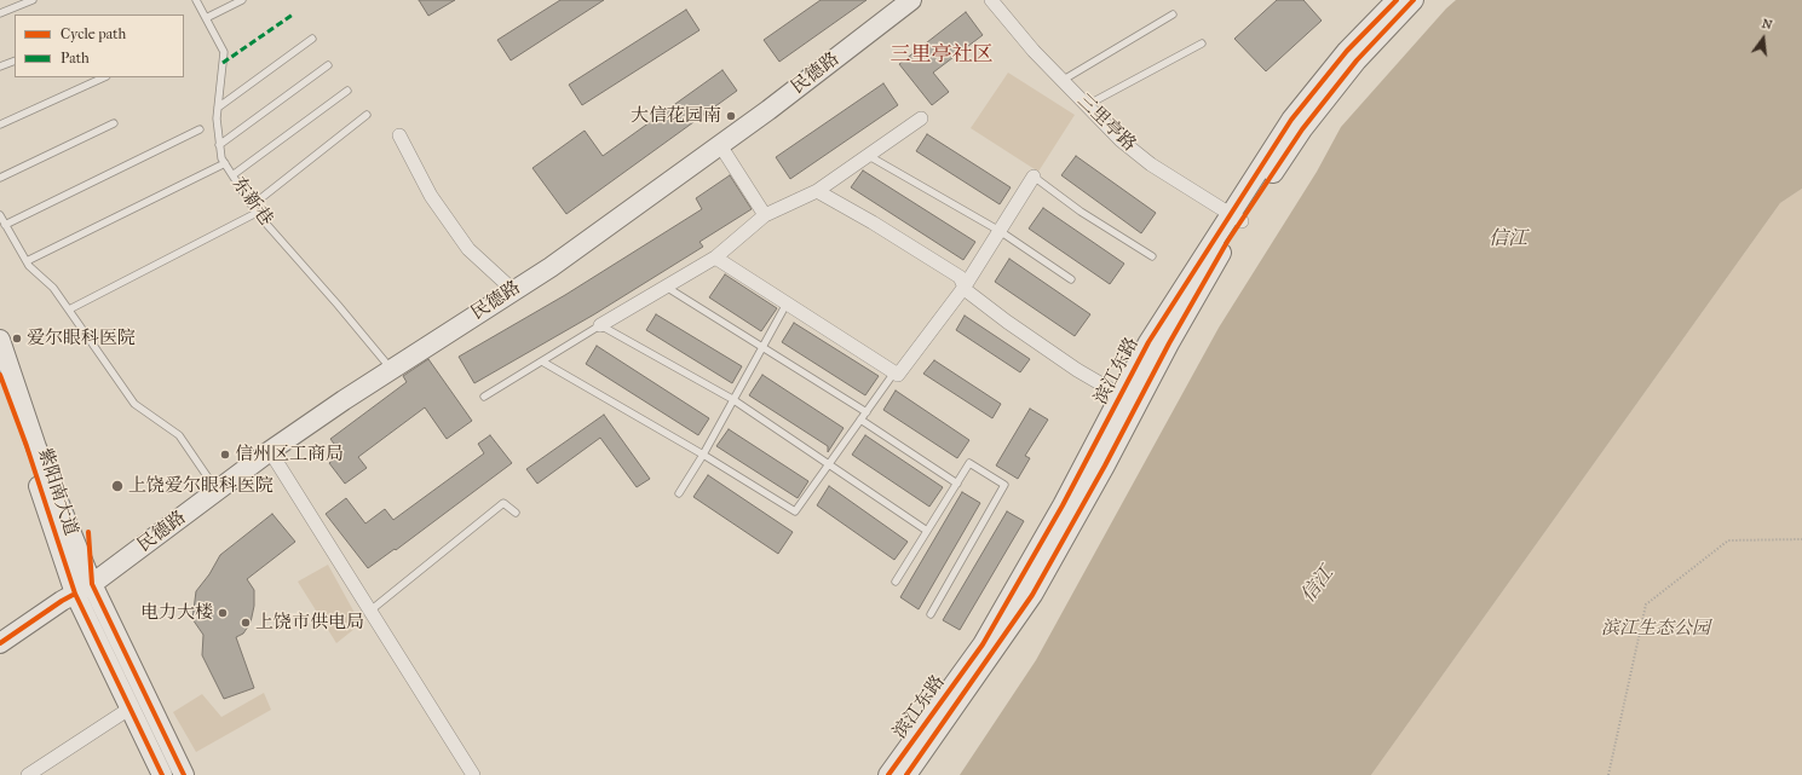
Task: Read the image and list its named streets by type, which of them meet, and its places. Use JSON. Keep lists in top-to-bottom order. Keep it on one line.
{"streets":{"main road":["民德路","滨江东路","紫阳南大道"],"street":["三里亭路"],"lane":["东新巷"]},"crossings":[["民德路","东新巷"],["民德路","紫阳南大道"],["三里亭路","滨江东路"]],"districts":["三里亭社区"],"water":["信江"],"parks":["滨江生态公园"],"places":["大信花园南","爱尔眼科医院","信州区工商局","上饶爱尔眼科医院","电力大楼","上饶市供电局"],"legend":["Cycle path","Path"],"north":"top"}
